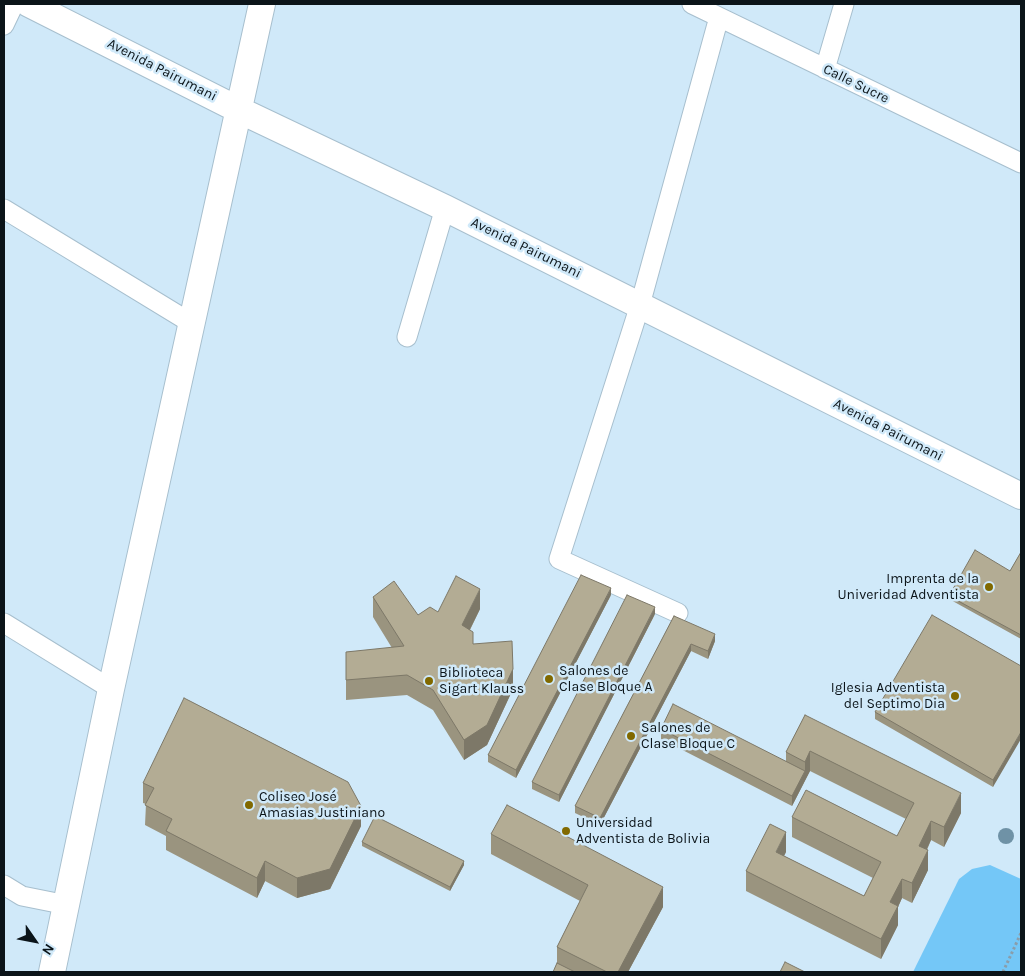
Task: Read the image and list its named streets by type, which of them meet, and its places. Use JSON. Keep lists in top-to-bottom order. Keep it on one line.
{"streets":{"main road":["Avenida Pairumani"],"street":["Calle Sucre"]},"places":["Imprenta de la Univeridad Adventista","Salones de Clase Bloque A","Biblioteca Sigart Klauss","Iglesia Adventista del Septimo Dia","Salones de Clase Bloque C","Coliseo José Amasias Justiniano","Universidad Adventista de Bolivia"],"north":"bottom right"}
